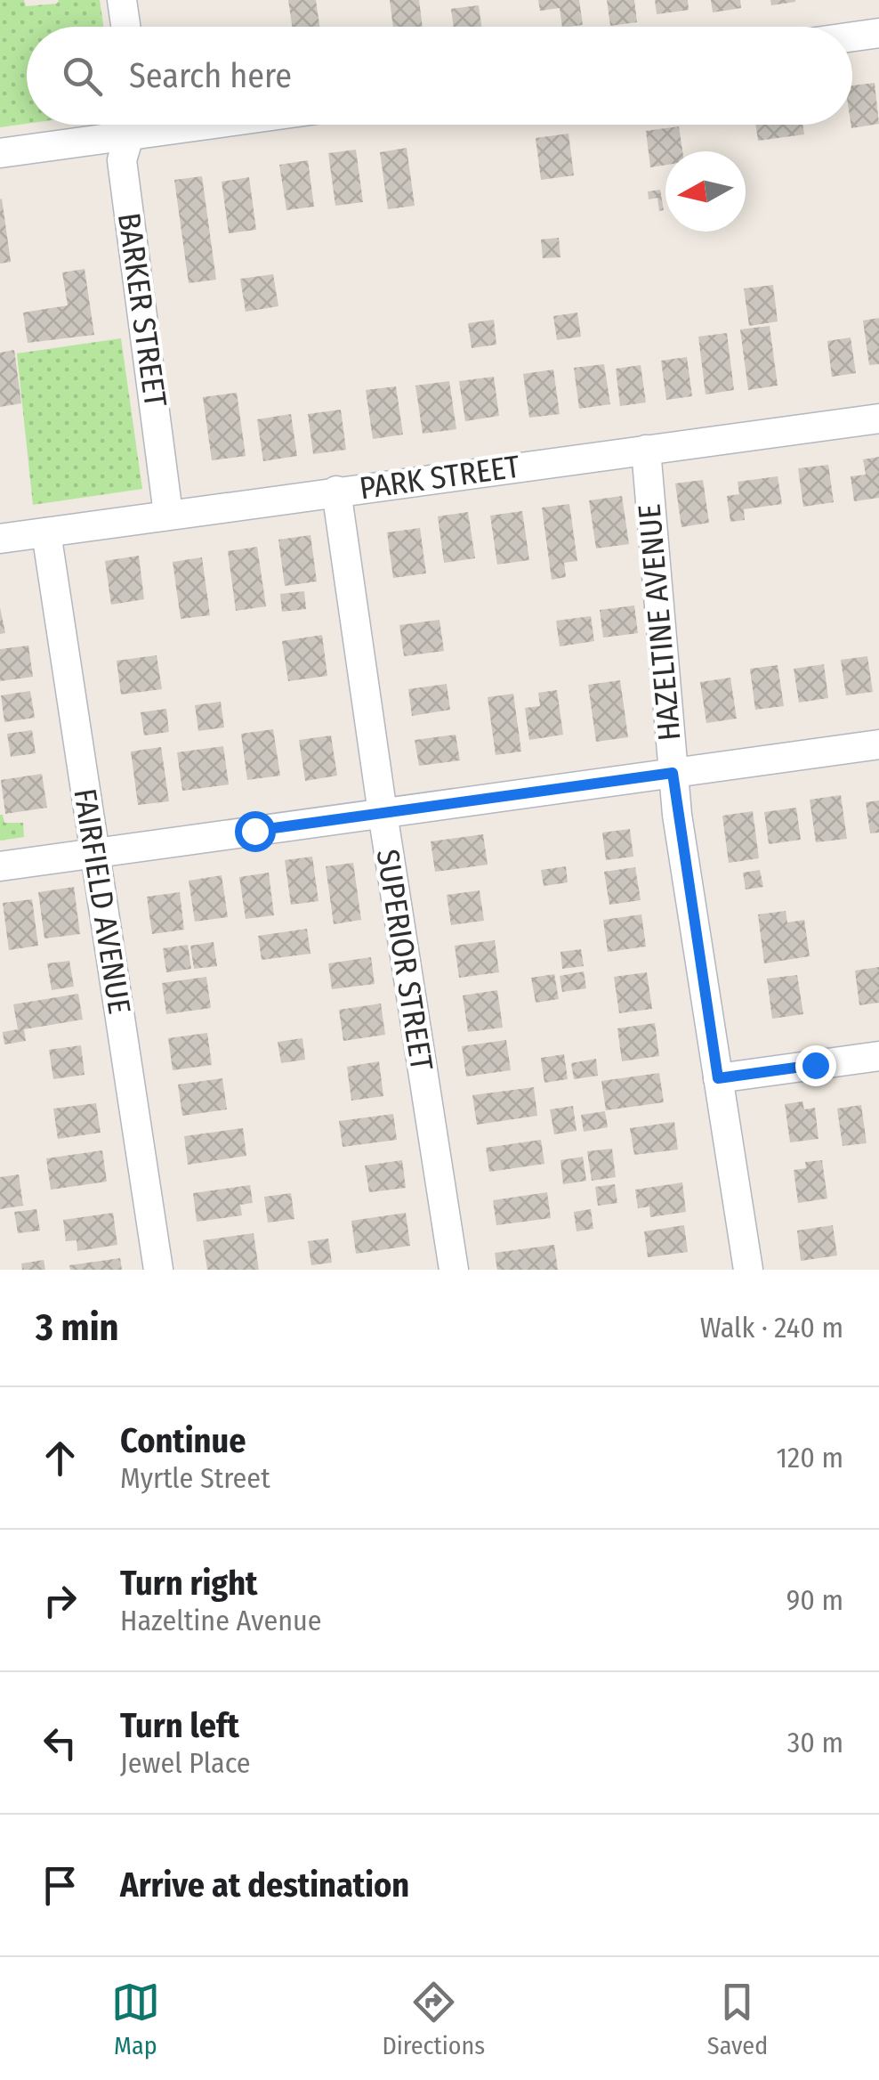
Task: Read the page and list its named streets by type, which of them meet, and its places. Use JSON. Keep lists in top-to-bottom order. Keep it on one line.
{"streets":{"street":["BARKER STREET","PARK STREET","HAZELTINE AVENUE","FAIRFIELD AVENUE","SUPERIOR STREET"]},"crossings":[["BARKER STREET","PARK STREET"],["PARK STREET","HAZELTINE AVENUE"],["PARK STREET","FAIRFIELD AVENUE"],["PARK STREET","SUPERIOR STREET"]],"north":"left","page":{"search":"Search here","heading":["3 min","Walk · 240 m"],"list":[["Continue","Myrtle Street","120 m"],["Turn right","Hazeltine Avenue","90 m"],["Turn left","Jewel Place","30 m"],"Arrive at destination"],"nav":["Map","Directions","Saved"]}}
